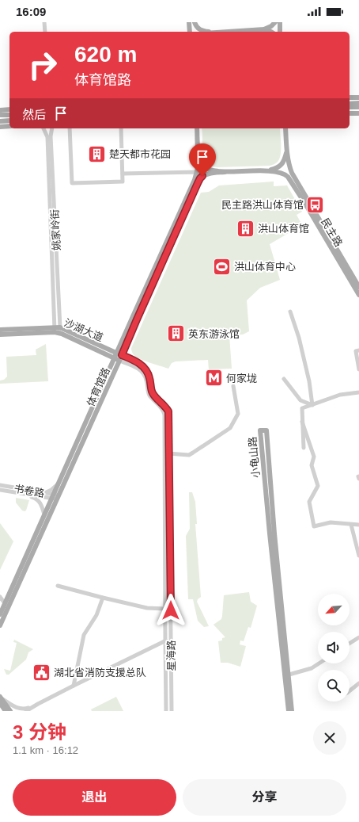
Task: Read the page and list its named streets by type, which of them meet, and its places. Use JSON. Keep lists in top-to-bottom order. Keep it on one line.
{"streets":{"main road":["民主路","沙湖大道","体育馆路","小龟山路"],"street":["姚家岭街","书卷路","星海路"]},"crossings":[["姚家岭街","沙湖大道"],["沙湖大道","体育馆路"],["沙湖大道","星海路"],["体育馆路","书卷路"],["体育馆路","星海路"]],"places":{"building":["楚天都市花园","洪山体育馆","英东游泳馆"],"bus stop":["民主路洪山体育馆"],"sports":["洪山体育中心"],"metro station":["何家垅"],"public building":["湖北省消防支援总队"]},"north":"bottom left","page":{"status":"16:09","turn":["620 m","体育馆路"],"then":"然后","heading":["3 分钟","1.1 km · 16:12"],"buttons":["退出","分享"]}}
